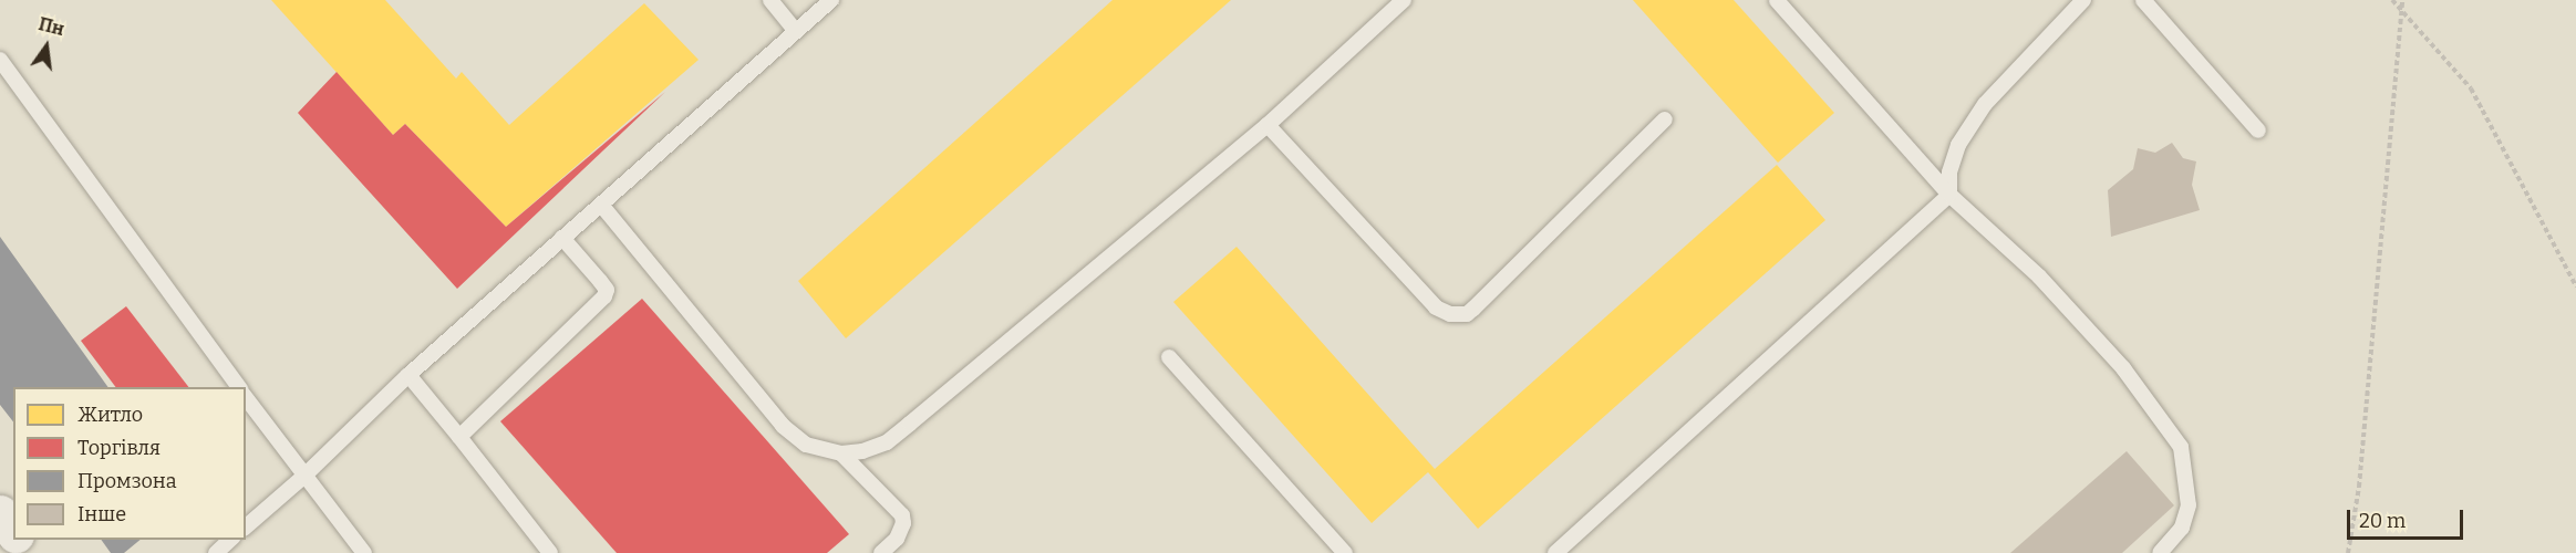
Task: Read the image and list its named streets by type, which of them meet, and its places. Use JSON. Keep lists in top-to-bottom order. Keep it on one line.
{"legend":["Житло","Торгівля","Промзона","Інше"],"scale_bar":"20 m","north":"top"}
